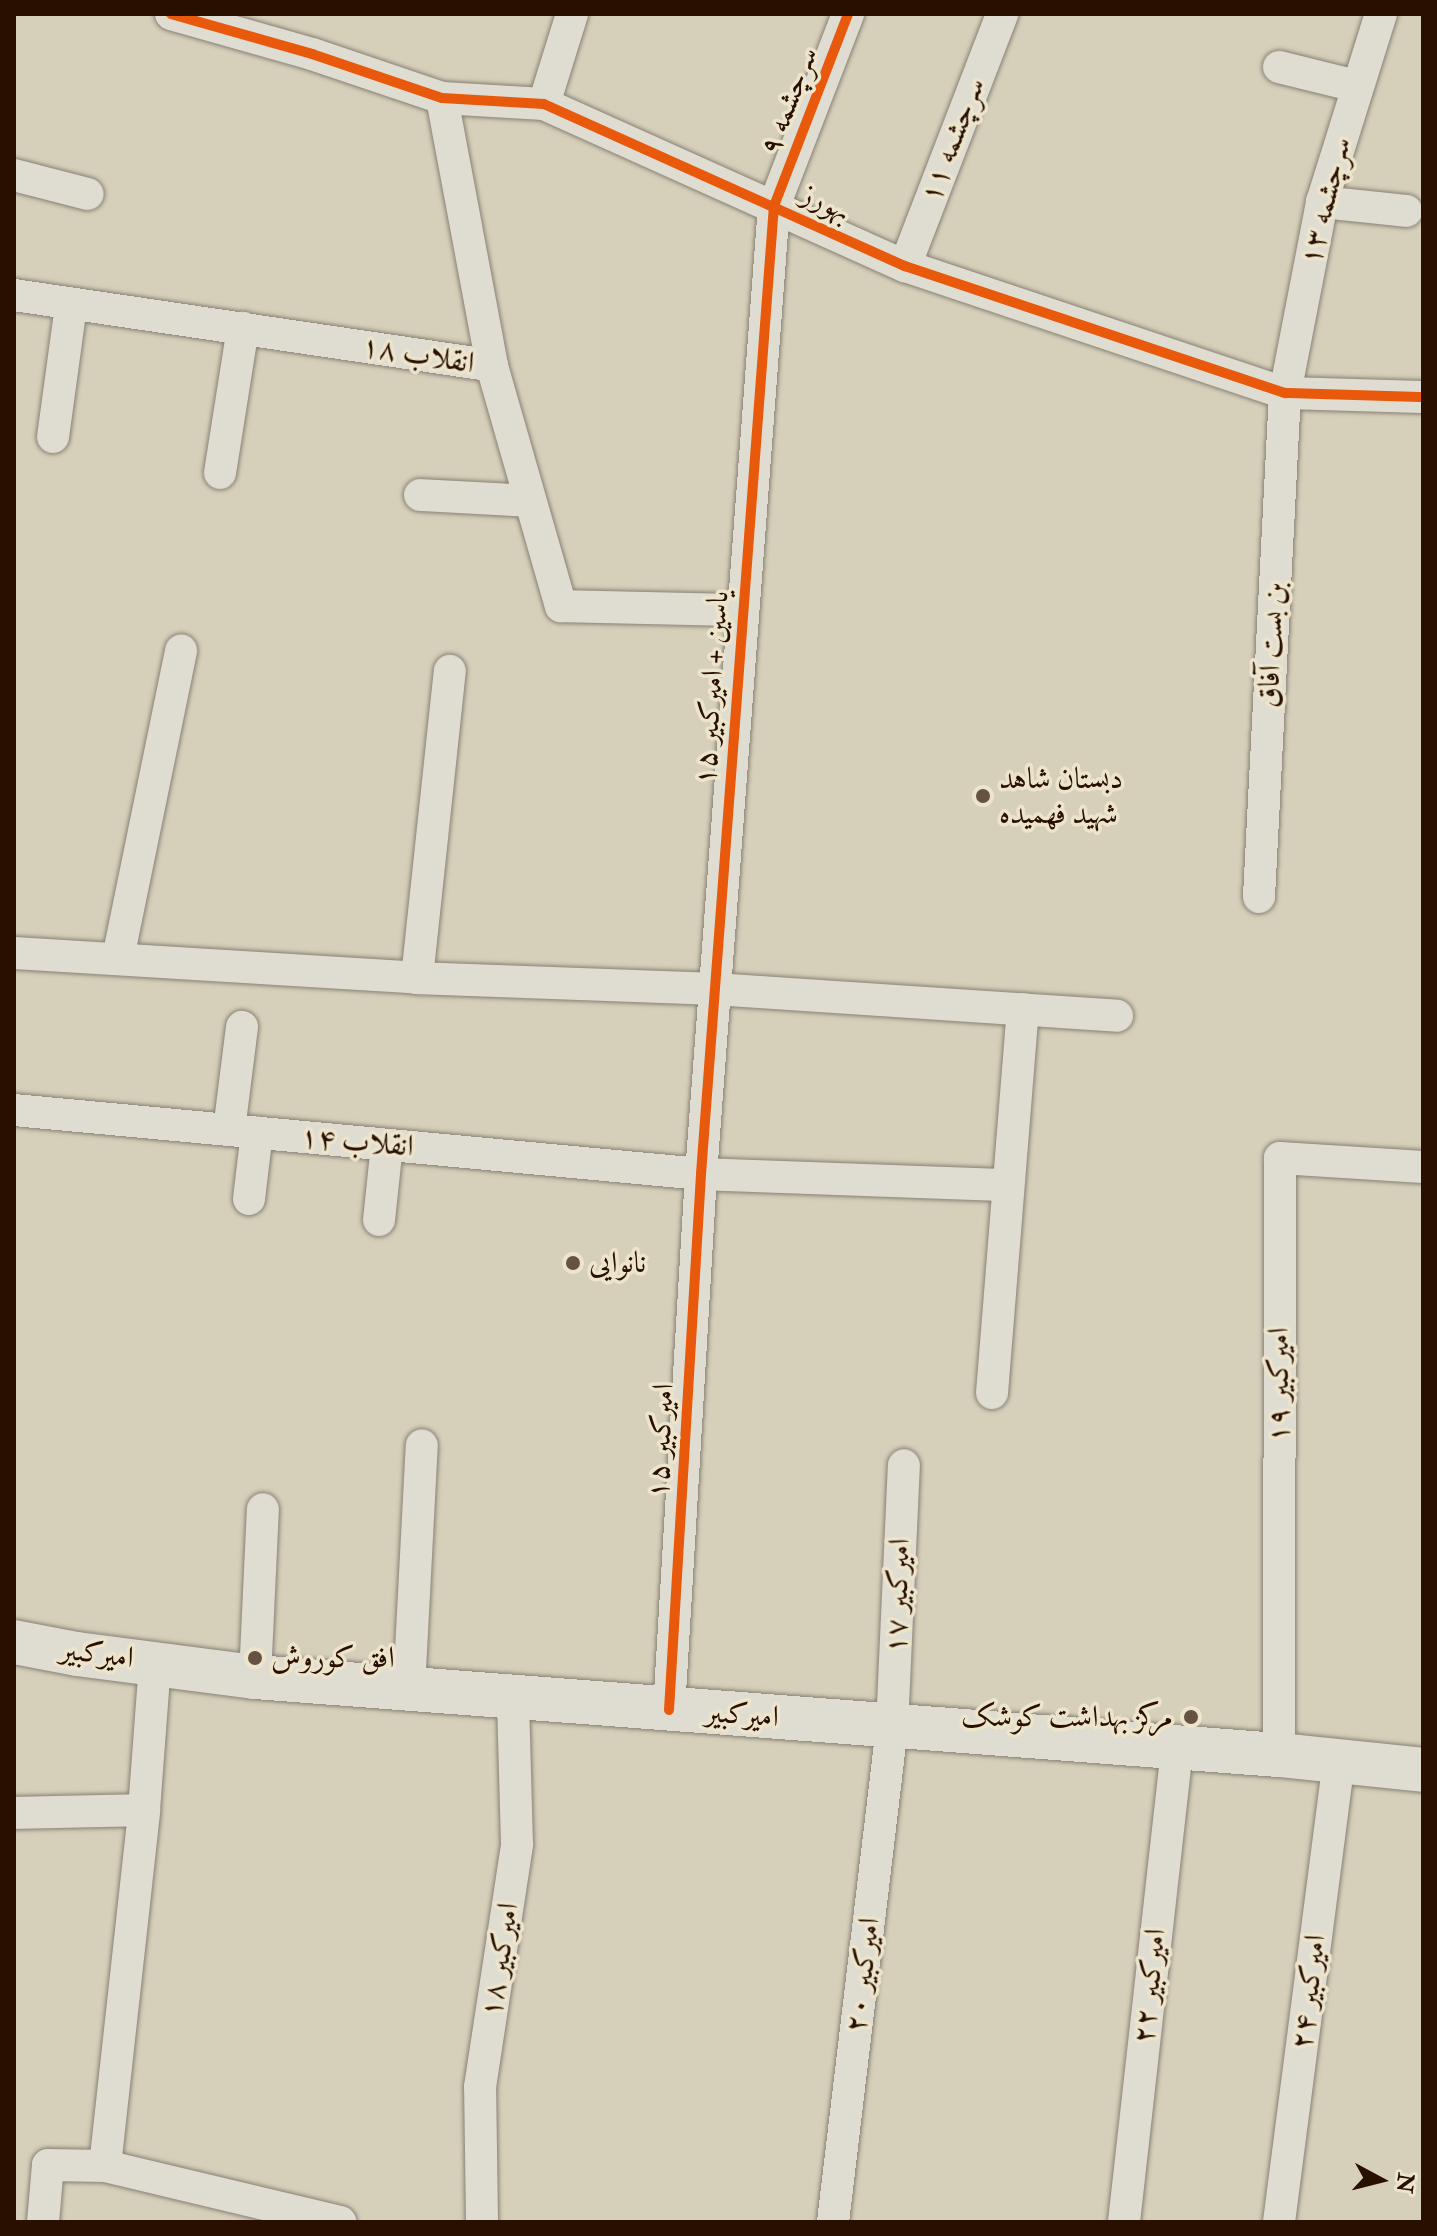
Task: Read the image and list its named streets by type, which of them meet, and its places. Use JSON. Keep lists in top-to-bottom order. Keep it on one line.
{"streets":{"main road":["امیرکبیر"],"street":["سرچشمه ۹","سرچشمه ۱۱","سرچشمه ۱۳","بهورز","انقلاب ۱۸","بن بست آفاق","یاسین + امیرکبیر ۱۵","انقلاب ۱۴","امیرکبیر ۱۹","امیرکبیر ۱۵","امیرکبیر ۱۷","امیرکبیر ۱۸","امیرکبیر ۲۰","امیرکبیر ۲۲","امیرکبیر ۲۴"]},"crossings":[["سرچشمه ۹","بهورز"],["سرچشمه ۹","یاسین + امیرکبیر ۱۵"],["سرچشمه ۱۱","بهورز"],["سرچشمه ۱۳","بهورز"],["سرچشمه ۱۳","بن بست آفاق"],["بهورز","بن بست آفاق"],["بهورز","یاسین + امیرکبیر ۱۵"],["انقلاب ۱۸","یاسین + امیرکبیر ۱۵"],["یاسین + امیرکبیر ۱۵","انقلاب ۱۴"],["یاسین + امیرکبیر ۱۵","امیرکبیر ۱۵"],["انقلاب ۱۴","امیرکبیر ۱۵"],["امیرکبیر ۱۹","امیرکبیر"],["امیرکبیر ۱۵","امیرکبیر"],["امیرکبیر ۱۷","امیرکبیر"],["امیرکبیر ۱۷","امیرکبیر ۲۰"],["امیرکبیر","امیرکبیر ۱۸"],["امیرکبیر","امیرکبیر ۲۰"],["امیرکبیر","امیرکبیر ۲۲"],["امیرکبیر","امیرکبیر ۲۴"]],"places":["دبستان شاهد شهید فهمیده","نانوایی","افق کوروش","مرکز بهداشت کوشک"],"north":"right"}
